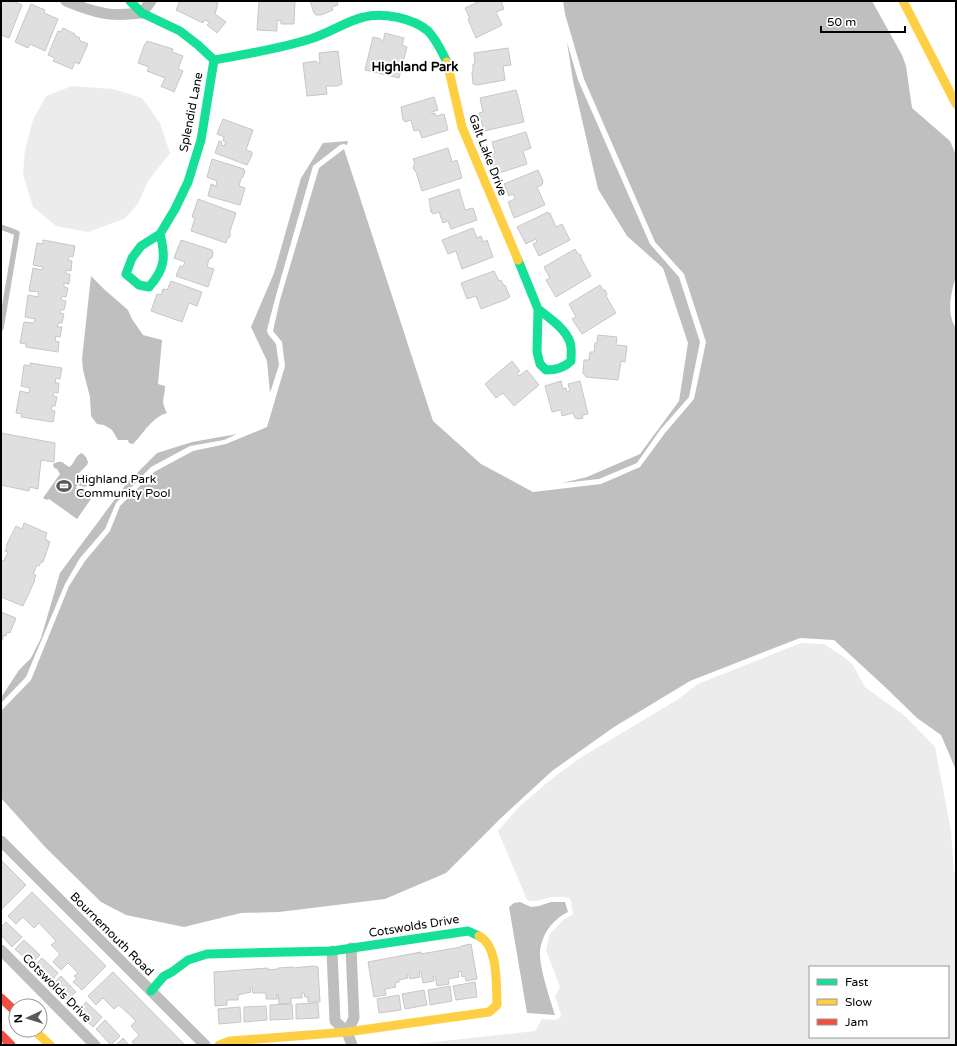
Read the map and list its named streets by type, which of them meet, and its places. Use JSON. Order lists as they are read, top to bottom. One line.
{"streets":{"street":["Splendid Lane","Galt Lake Drive","Cotswolds Drive","Bournemouth Road"]},"crossings":[["Splendid Lane","Galt Lake Drive"],["Cotswolds Drive","Bournemouth Road"]],"districts":["Highland Park"],"places":{"sports":["Highland Park Community Pool"]},"legend":["Fast","Slow","Jam"],"scale_bar":"50 m","north":"left"}
